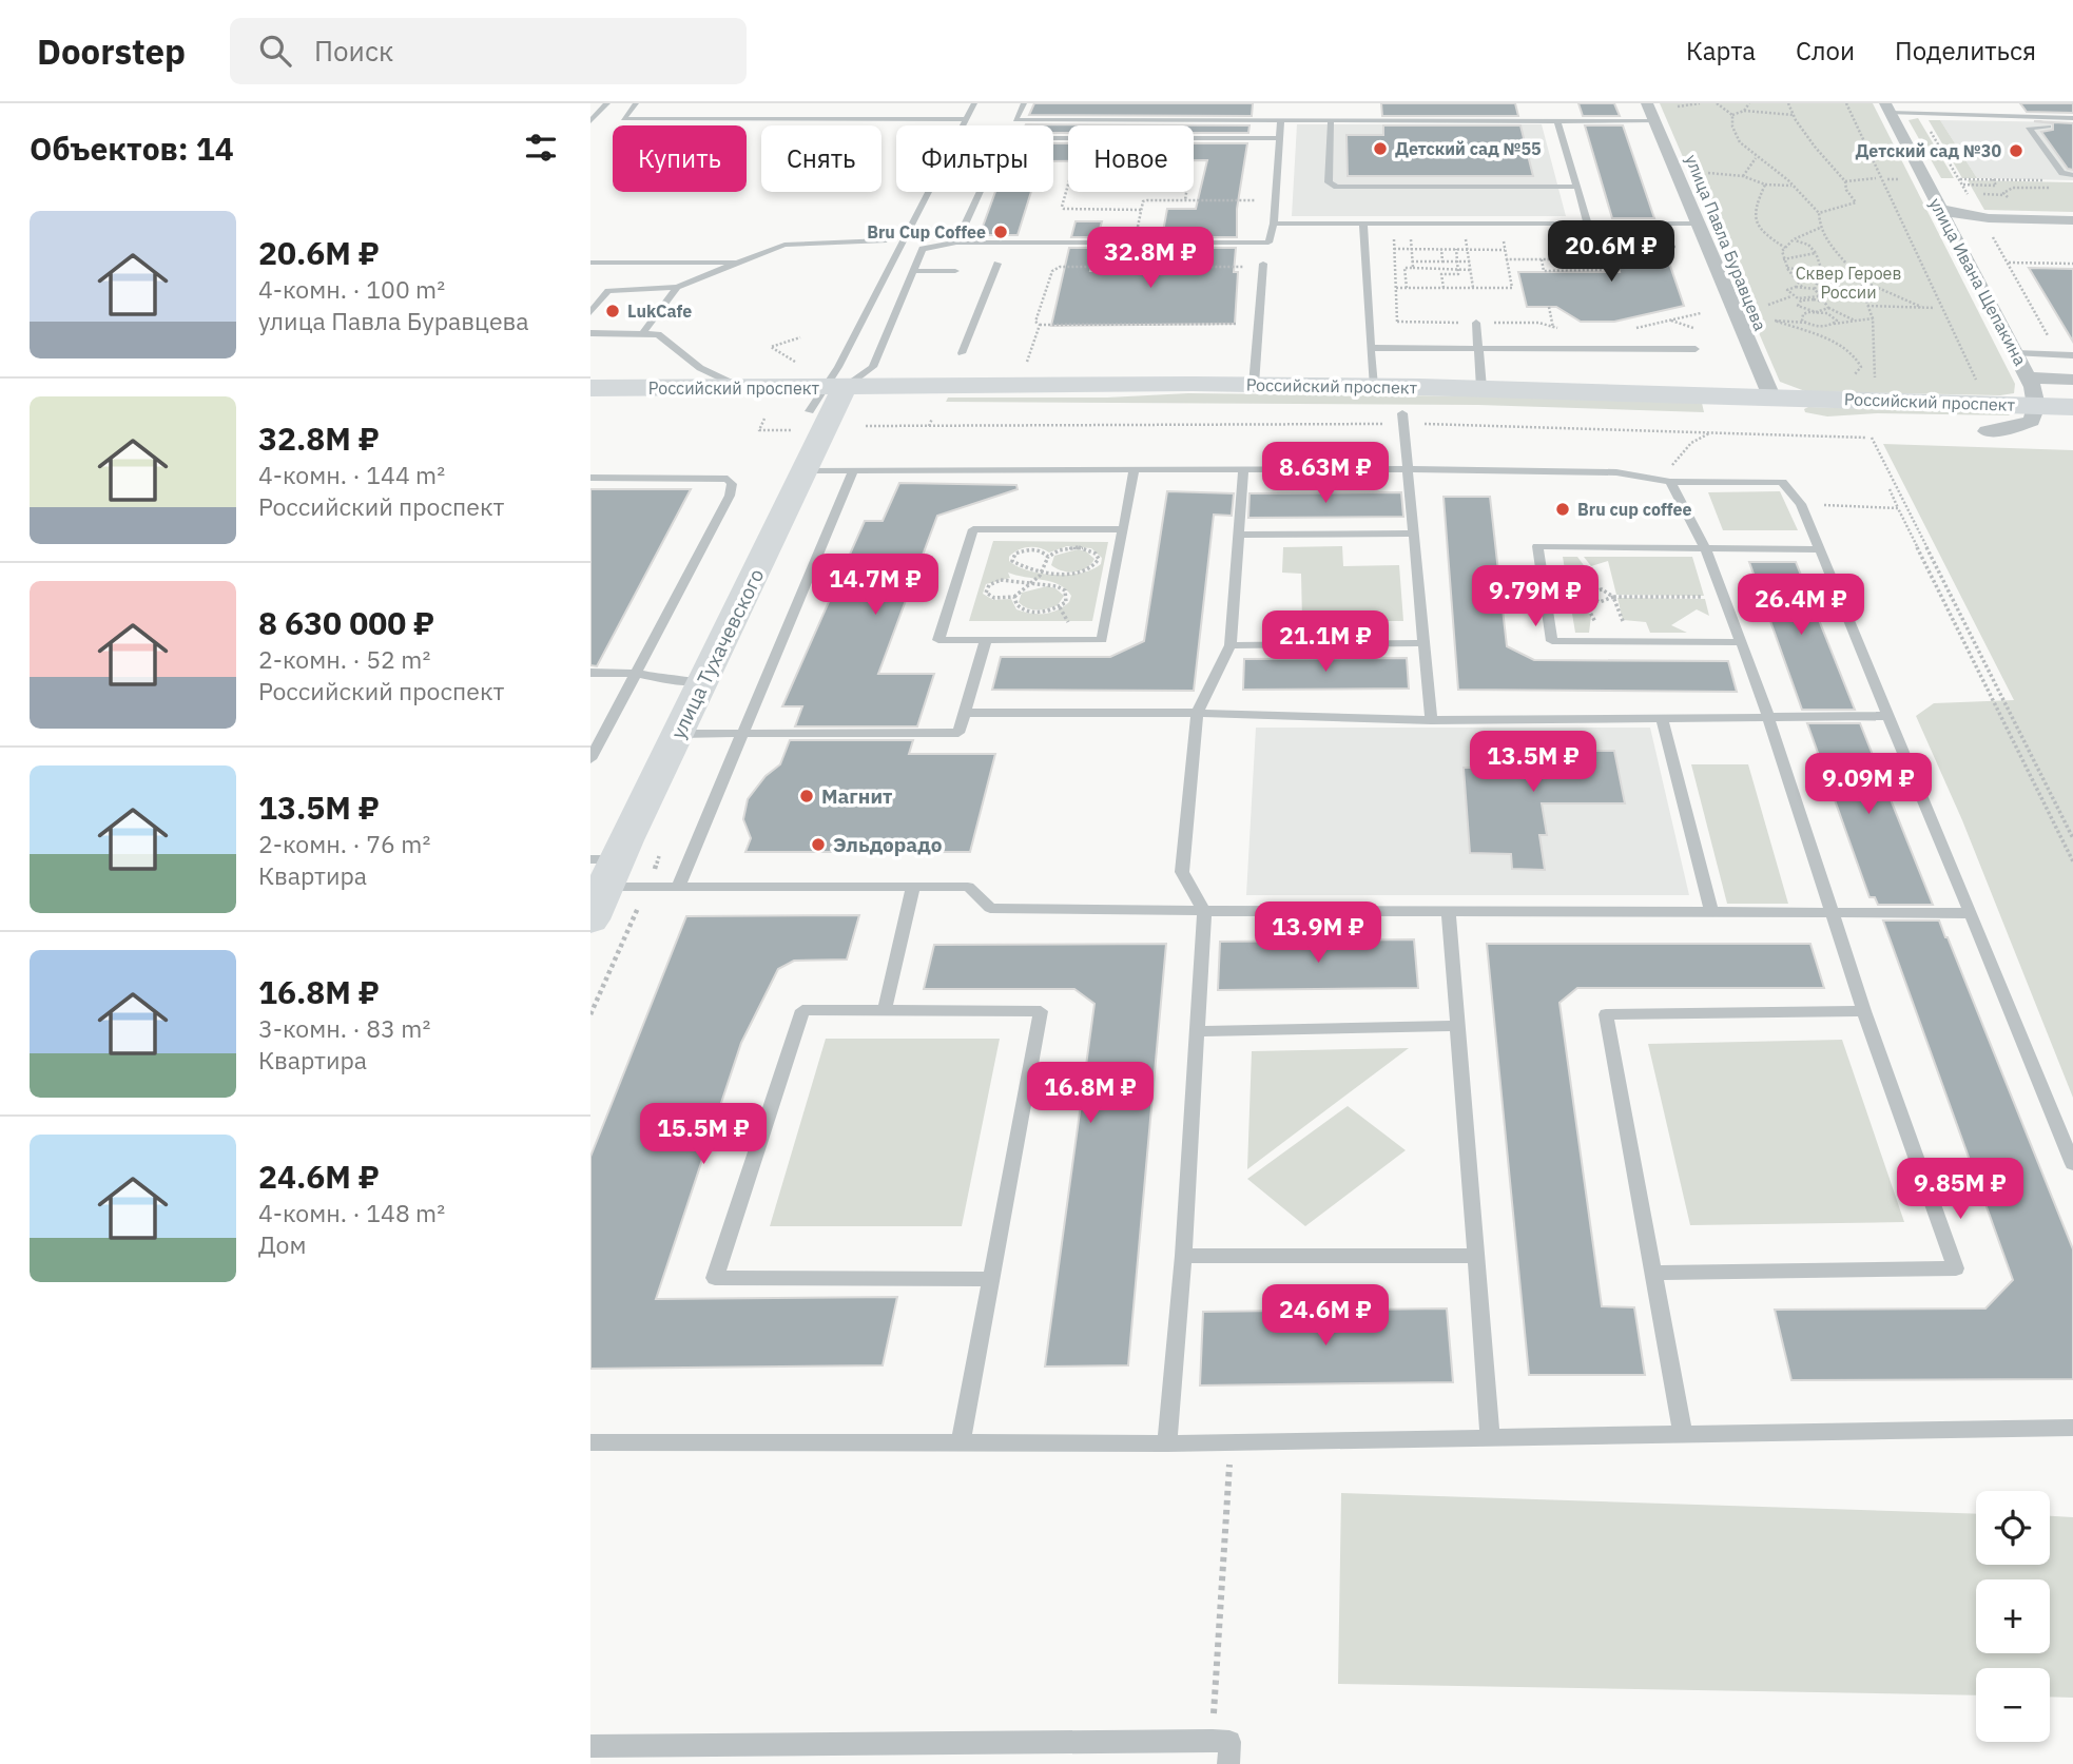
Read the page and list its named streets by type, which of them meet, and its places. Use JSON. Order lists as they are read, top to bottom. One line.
{"streets":{"main road":["Российский проспект","улица Тухачевского"],"street":["улица Павла Буравцева","улица Ивана Щепакина"]},"crossings":[["улица Павла Буравцева","Российский проспект"],["улица Ивана Щепакина","Российский проспект"],["Российский проспект","улица Тухачевского"]],"parks":["Сквер Героев России"],"places":["Детский сад №55","Детский сад №30","Bru Cup Coffee","LukCafe","Bru cup coffee","Магнит","Эльдорадо"],"page":{"header":"Doorstep","search":"Поиск","nav":["Карта","Слои","Поделиться"],"heading":"Объектов: 14","chip":["Купить","Снять","Фильтры","Новое"],"list":[{"name":"20.6M ₽","note":"4-комн. · 100 m² · улица Павла Буравцева"},{"name":"32.8M ₽","note":"4-комн. · 144 m² · Российский проспект"},{"name":"8 630 000 ₽","note":"2-комн. · 52 m² · Российский проспект"},{"name":"13.5M ₽","note":"2-комн. · 76 m² · Квартира"},{"name":"16.8M ₽","note":"3-комн. · 83 m² · Квартира"},{"name":"24.6M ₽","note":"4-комн. · 148 m² · Дом"}],"price":["20.6M ₽","32.8M ₽","8.63M ₽","14.7M ₽","9.79M ₽","26.4M ₽","21.1M ₽","13.5M ₽","9.09M ₽","13.9M ₽","16.8M ₽","15.5M ₽","9.85M ₽","24.6M ₽"],"map_buttons":["+","−"]}}
